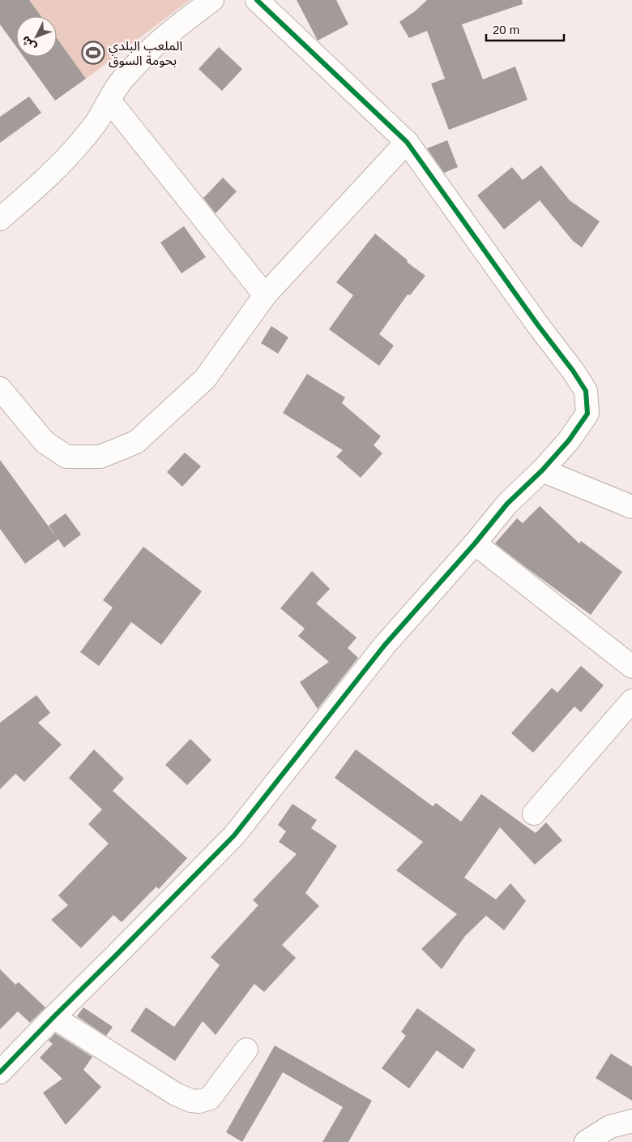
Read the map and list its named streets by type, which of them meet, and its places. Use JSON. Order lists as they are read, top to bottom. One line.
{"places":{"sports":["الملعب البلدي بحومة السوق"]},"scale_bar":"20 m","north":"bottom left"}
